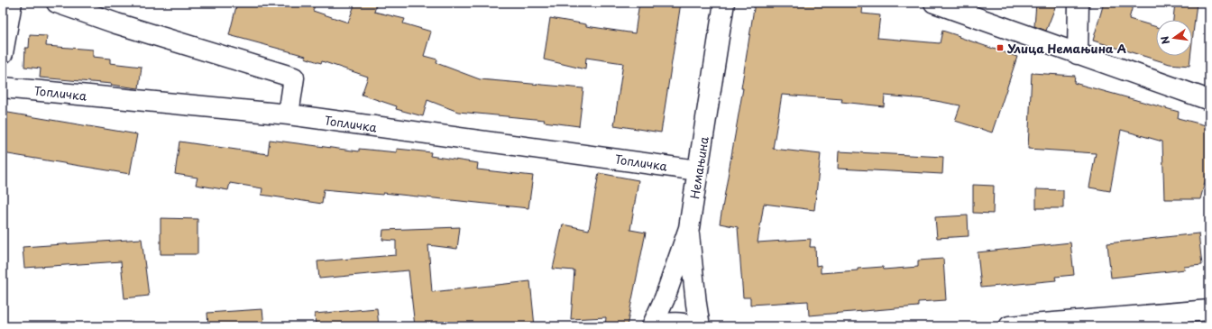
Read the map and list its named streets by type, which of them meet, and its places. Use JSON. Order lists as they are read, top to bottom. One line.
{"streets":{"street":["Топличка","Немањина"]},"crossings":[["Топличка","Немањина"]],"places":{"transit":["Улица Немањина А"]},"north":"left"}
